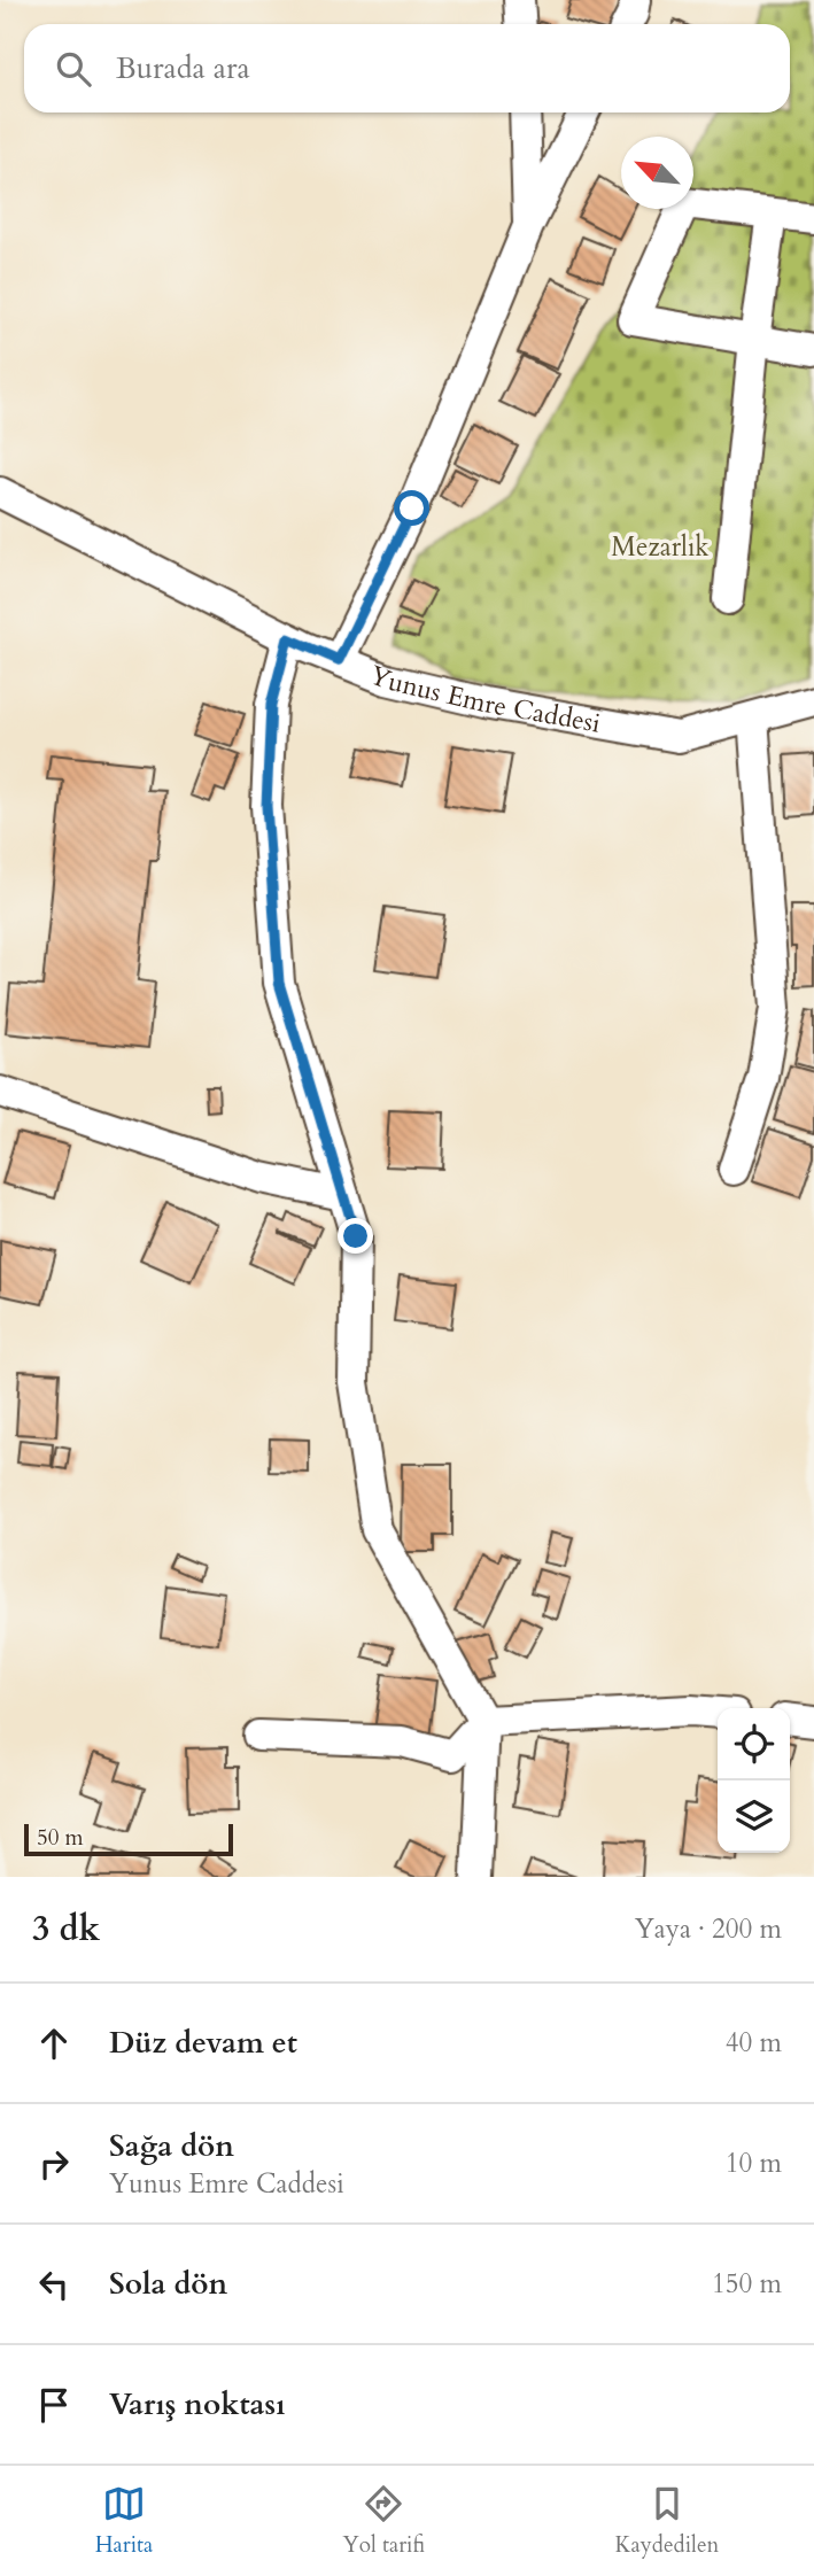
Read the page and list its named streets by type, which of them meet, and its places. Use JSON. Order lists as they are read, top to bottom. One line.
{"streets":{"street":["Yunus Emre Caddesi"]},"parks":["Mezarlık"],"scale_bar":"50 m","north":"top left","page":{"search":"Burada ara","scale":"50 m","heading":["3 dk","Yaya · 200 m"],"list":[["Düz devam et","40 m"],["Sağa dön","Yunus Emre Caddesi","10 m"],["Sola dön","150 m"],"Varış noktası"],"nav":["Harita","Yol tarifi","Kaydedilen"]}}
